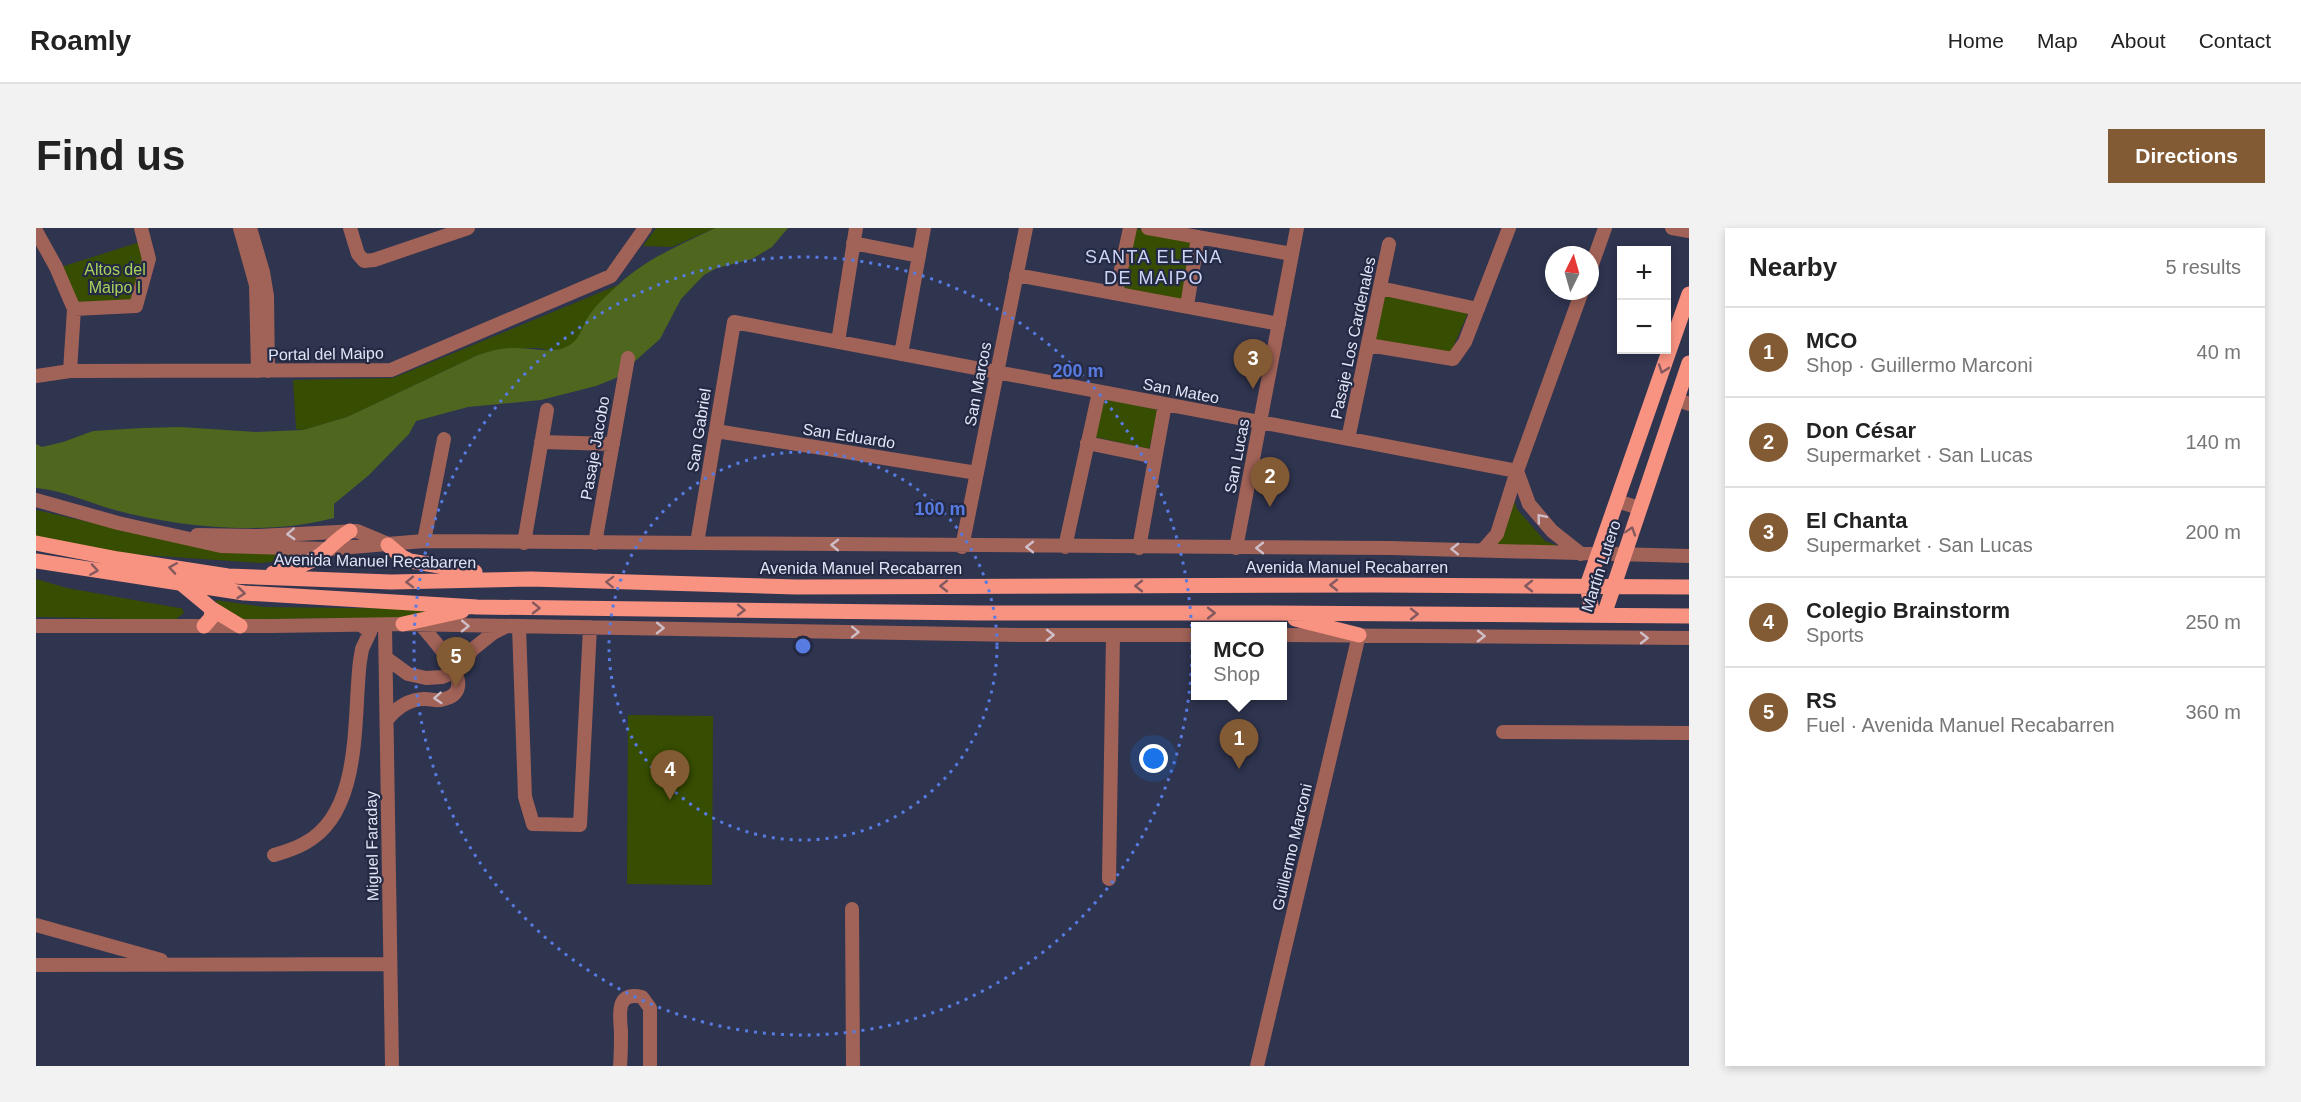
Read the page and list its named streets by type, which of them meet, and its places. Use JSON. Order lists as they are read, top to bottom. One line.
{"streets":{"main road":["Avenida Manuel Recabarren","Martín Lutero"],"street":["Pasaje Los Cardenales","Portal del Maipo","San Marcos","San Mateo","San Gabriel","San Eduardo","Pasaje Jacobo","San Lucas","Miguel Faraday","Guillermo Marconi"]},"crossings":[["Pasaje Los Cardenales","San Mateo"],["San Marcos","San Mateo"],["San Marcos","San Eduardo"],["San Marcos","Avenida Manuel Recabarren"],["San Mateo","San Gabriel"],["San Mateo","San Lucas"],["San Gabriel","San Eduardo"],["San Gabriel","Avenida Manuel Recabarren"],["Pasaje Jacobo","Avenida Manuel Recabarren"],["San Lucas","Avenida Manuel Recabarren"],["Avenida Manuel Recabarren","Martín Lutero"]],"districts":["SANTA ELENA DE MAIPO"],"parks":["Altos del Maipo I"],"north":"top","page":{"header":"Roamly","nav":["Home","Map","About","Contact"],"buttons":"Directions","title":"Find us","heading":["Nearby","5 results"],"map_buttons":["+","−"],"list":[{"mark":"1","name":"MCO","note":"Shop · Guillermo Marconi","value":"40 m"},{"mark":"2","name":"Don César","note":"Supermarket · San Lucas","value":"140 m"},{"mark":"3","name":"El Chanta","note":"Supermarket · San Lucas","value":"200 m"},{"mark":"4","name":"Colegio Brainstorm","note":"Sports","value":"250 m"},{"mark":"5","name":"RS","note":"Fuel · Avenida Manuel Recabarren","value":"360 m"}],"pins":["3","2","5","1","4"],"popup":["MCO","Shop"]},"rings":["200 m","100 m"]}
